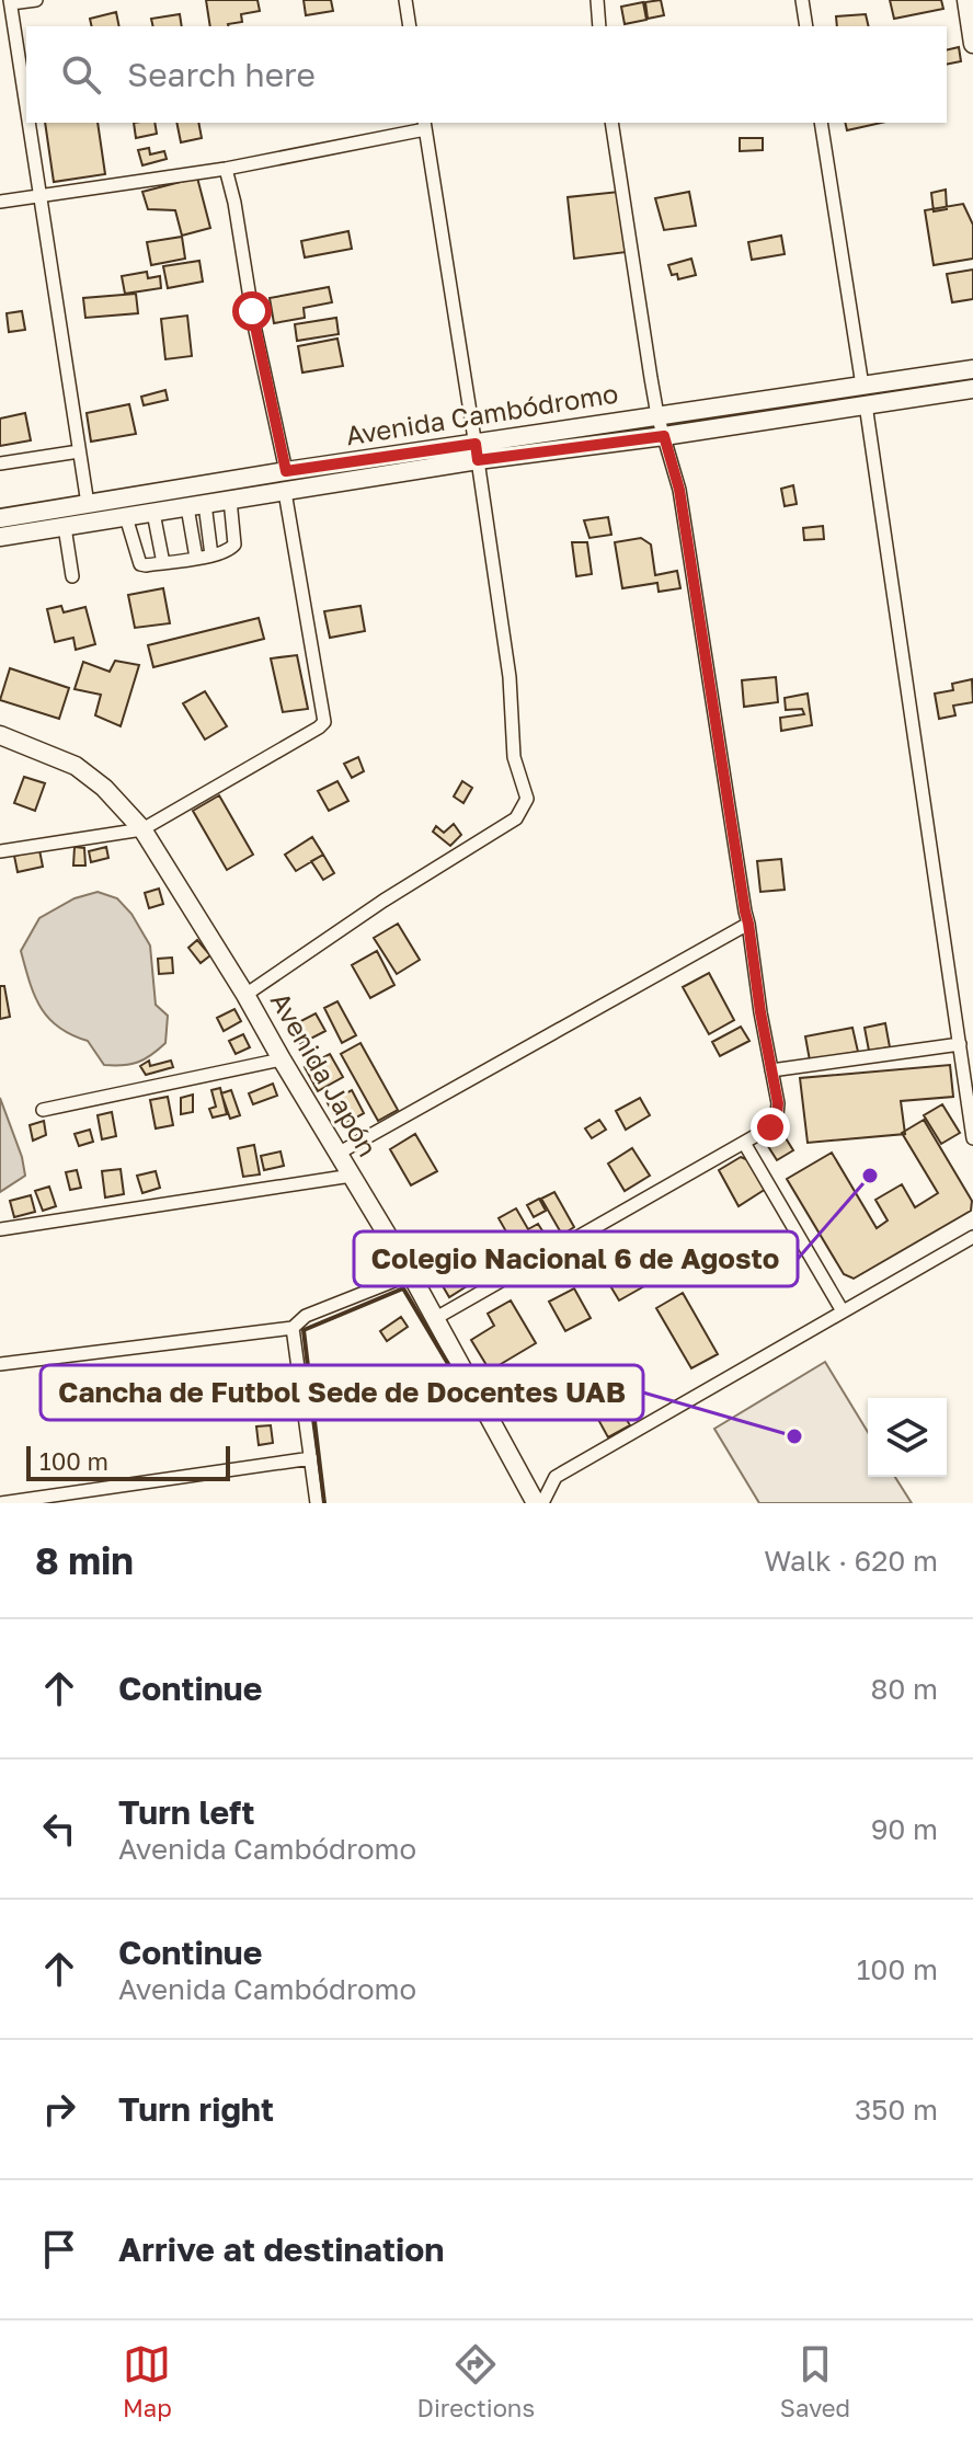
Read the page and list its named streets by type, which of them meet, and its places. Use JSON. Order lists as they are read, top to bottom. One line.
{"streets":{"street":["Avenida Cambódromo","Avenida Japón"]},"places":["Colegio Nacional 6 de Agosto","Cancha de Futbol Sede de Docentes UAB"],"scale_bar":"100 m","page":{"search":"Search here","scale":"100 m","heading":["8 min","Walk · 620 m"],"list":[["Continue","80 m"],["Turn left","Avenida Cambódromo","90 m"],["Continue","Avenida Cambódromo","100 m"],["Turn right","350 m"],"Arrive at destination"],"nav":["Map","Directions","Saved"]}}
